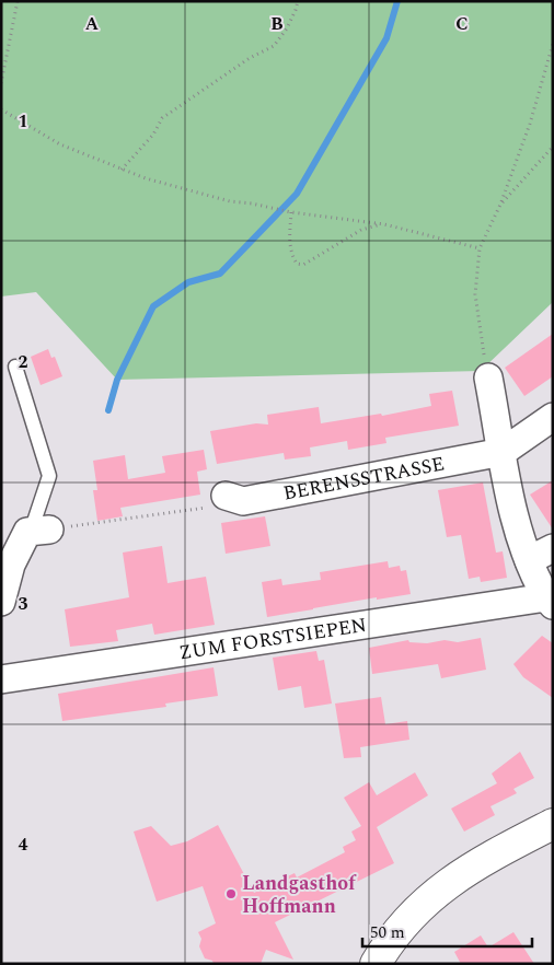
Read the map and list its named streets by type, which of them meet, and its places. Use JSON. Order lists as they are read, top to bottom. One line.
{"streets":{"street":["BERENSSTRASSE","ZUM FORSTSIEPEN"]},"crossings":[["BERENSSTRASSE","ZUM FORSTSIEPEN"]],"places":["Landgasthof Hoffmann"],"scale_bar":"50 m","grid":{"columns":["A","B","C"],"rows":["1","2","3","4"]}}
